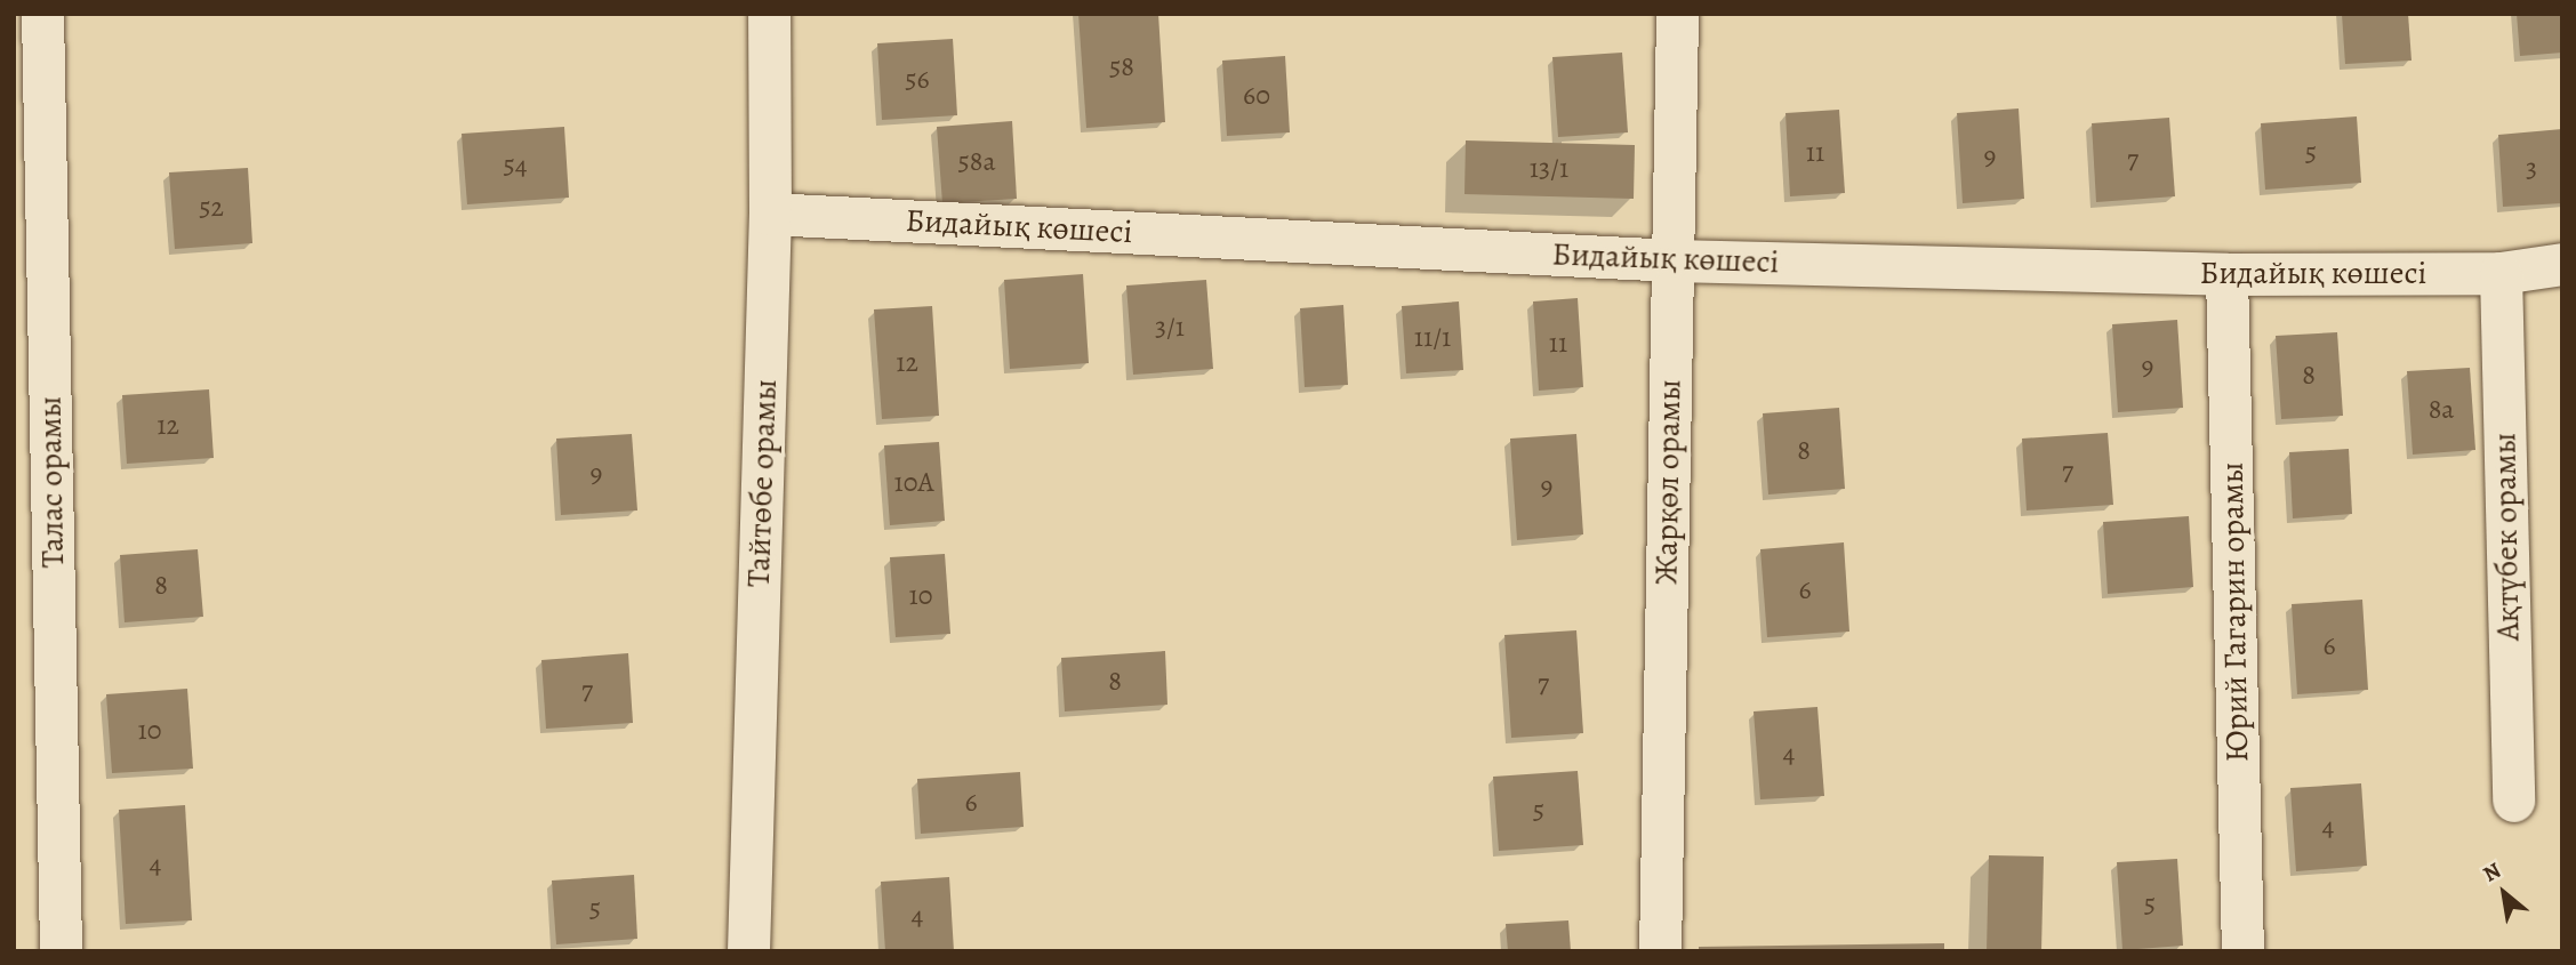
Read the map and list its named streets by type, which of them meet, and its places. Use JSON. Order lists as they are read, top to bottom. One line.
{"streets":{"street":["Бидайық көшесі","Талас орамы","Жарқөл орамы","Тайтөбе орамы","Ақтүбек орамы","Юрий Гагарин орамы"]},"crossings":[["Бидайық көшесі","Жарқөл орамы"],["Бидайық көшесі","Тайтөбе орамы"],["Бидайық көшесі","Ақтүбек орамы"],["Бидайық көшесі","Юрий Гагарин орамы"]],"house_numbers":["58","56","60","11","5","9","7","58а","54","13/1","3","52","3/1","11/1","11","12","9","8","8а","12","8","7","9","10А","9","8","6","10","6","8","7","7","10","4","6","5","4","4","5","5","4"],"north":"top left"}
